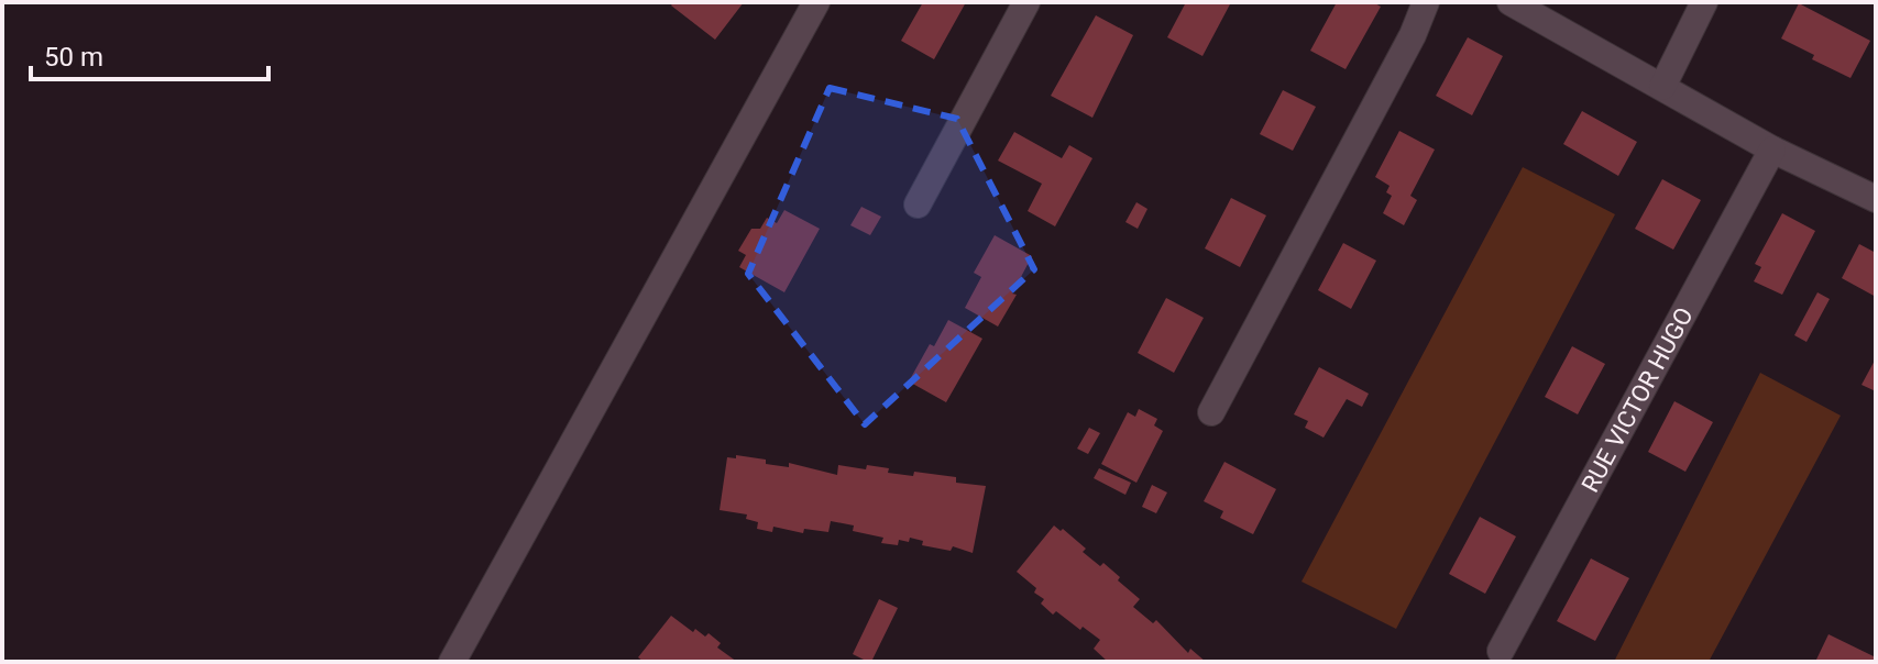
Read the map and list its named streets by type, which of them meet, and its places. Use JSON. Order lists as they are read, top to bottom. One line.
{"streets":{"street":["RUE VICTOR HUGO"]},"scale_bar":"50 m"}
